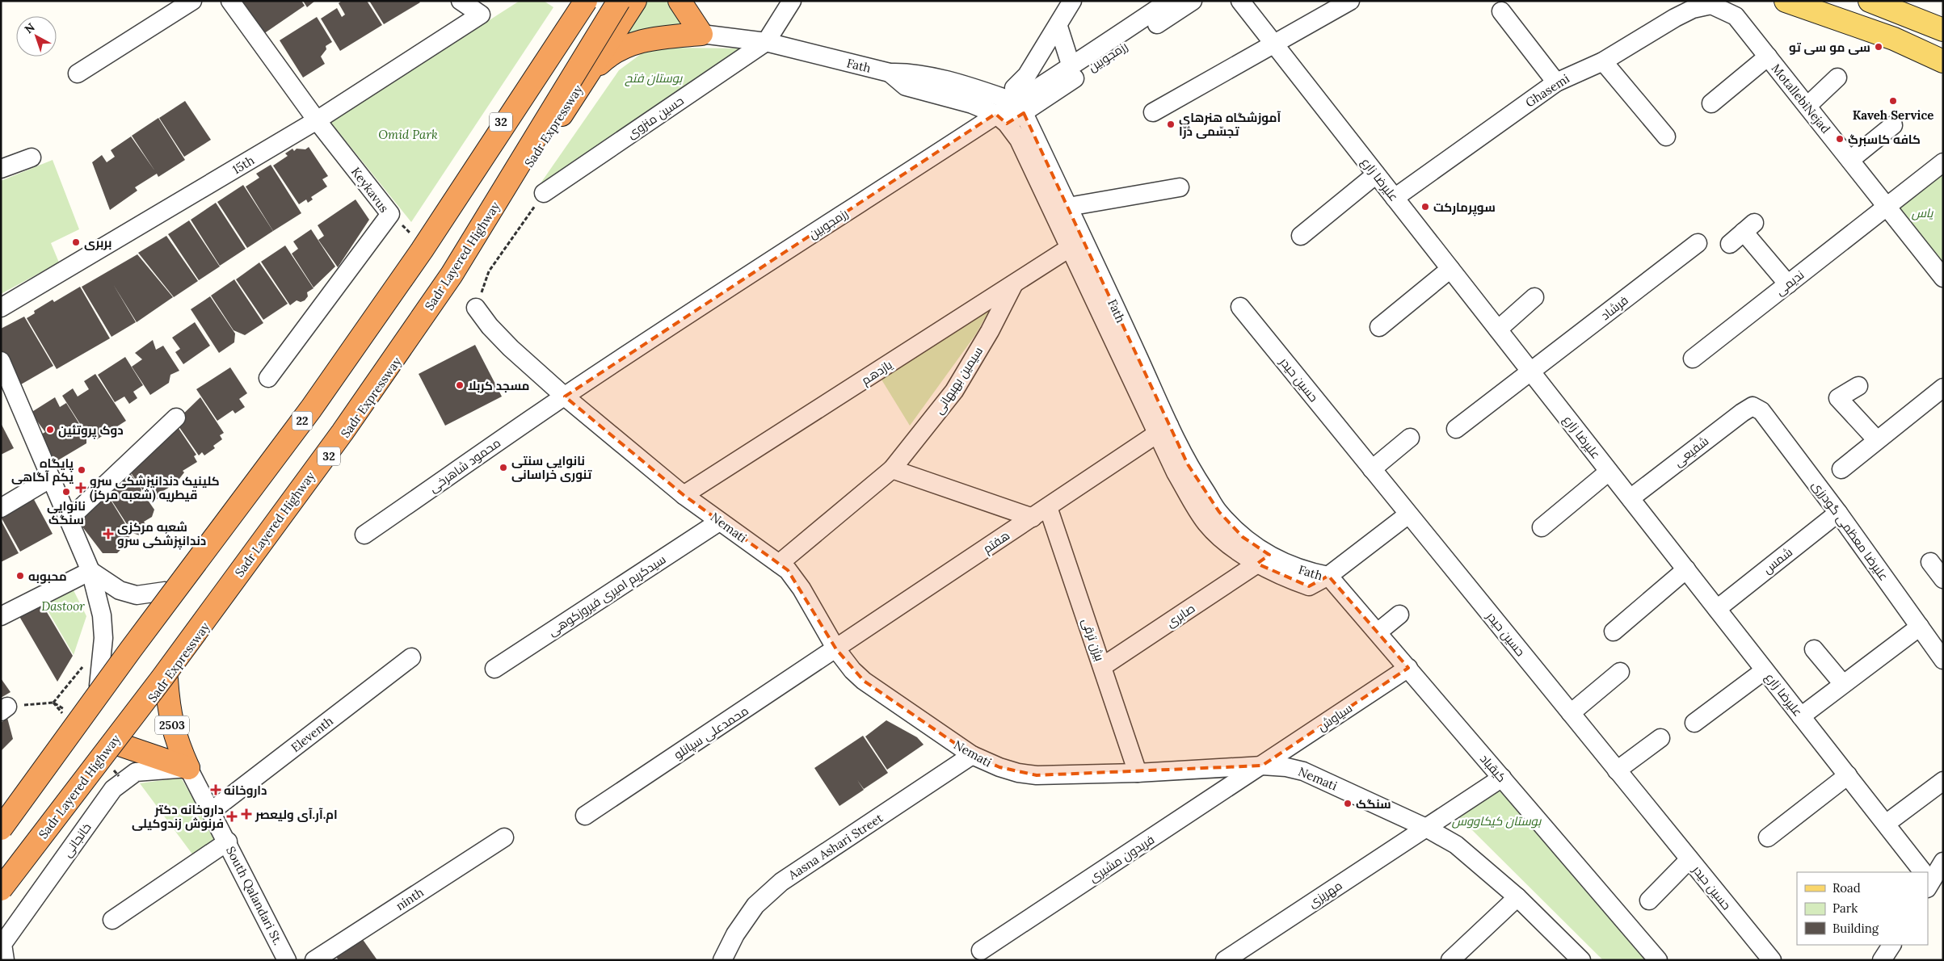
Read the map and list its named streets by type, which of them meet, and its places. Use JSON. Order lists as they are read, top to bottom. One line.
{"streets":{"highway":["32","Sadr Expressway","Sadr Layered Highway","22","2503"],"street":["رزمجوبین","Fath","Ghasemi","MotallebiNejad","حسین منزوی","15th","علیرضا زارع","Keykavus","ندیمی","فرشاد","یازدهم","حسین حیدر","سیمین بهبهانی","شفیعی","محمود شاهرخی","Nemati","علیرضا معظمی گودرزی","هفتم","شمس","سیدکریم امیری فیروزکوهی","صابری","بیژن ترقی","سیاوش","محمدعلی سپانلو","Eleventh","کیقباد","خانجانی","Aasna Ashari Street","فریدون مشیری","مهریزی","South Qalandari St.","ninth"]},"crossings":[["رزمجوبین","Fath"],["رزمجوبین","محمود شاهرخی"],["رزمجوبین","Nemati"],["Fath","حسین منزوی"],["Fath","یازدهم"],["Fath","هفتم"],["Fath","صابری"],["Fath","کیقباد"],["Ghasemi","MotallebiNejad"],["Ghasemi","علیرضا زارع"],["MotallebiNejad","ندیمی"],["Sadr Expressway","2503"],["15th","Keykavus"],["علیرضا زارع","فرشاد"],["علیرضا زارع","شفیعی"],["علیرضا زارع","شمس"],["یازدهم","سیمین بهبهانی"],["یازدهم","Nemati"],["سیمین بهبهانی","Nemati"],["شفیعی","علیرضا معظمی گودرزی"],["محمود شاهرخی","Nemati"],["Nemati","هفتم"],["Nemati","سیدکریم امیری فیروزکوهی"],["Nemati","بیژن ترقی"],["Nemati","سیاوش"],["Nemati","محمدعلی سپانلو"],["Nemati","Aasna Ashari Street"],["Nemati","فریدون مشیری"],["Nemati","مهریزی"],["علیرضا معظمی گودرزی","شمس"],["هفتم","بیژن ترقی"],["هفتم","محمدعلی سپانلو"],["صابری","بیژن ترقی"],["سیاوش","کیقباد"],["سیاوش","فریدون مشیری"],["2503","خانجانی"],["2503","South Qalandari St."],["Eleventh","South Qalandari St."],["کیقباد","مهریزی"],["خانجانی","South Qalandari St."]],"parks":["بوستان فتح","Omid Park","یاس","Dastoor","بوستان کیکاووس"],"places":{"other":["سی مو سی تو","Kaveh Service","آموزشگاه هنرهای تجسّمی دُرّا","کافه کاسبرگ","سوپرمارکت","بربری","مسجد کربلا","دوک پروتئین","نانوایی سنتی تنوری خراسانی","پایگاه یکم آگاهی","نانوایی سنگک","محبوبه","سنگک"],"health":["کلینیک دندانپزشکی سرو قیطریه (شعبه مرکز)","شعبه مرکزی دندانپزشکی سرو","داروخانه","ام.آر.آی ولیعصر","داروخانه دکتر فرنوش زندوکیلی"]},"legend":["Road","Park","Building"],"north":"top left"}
